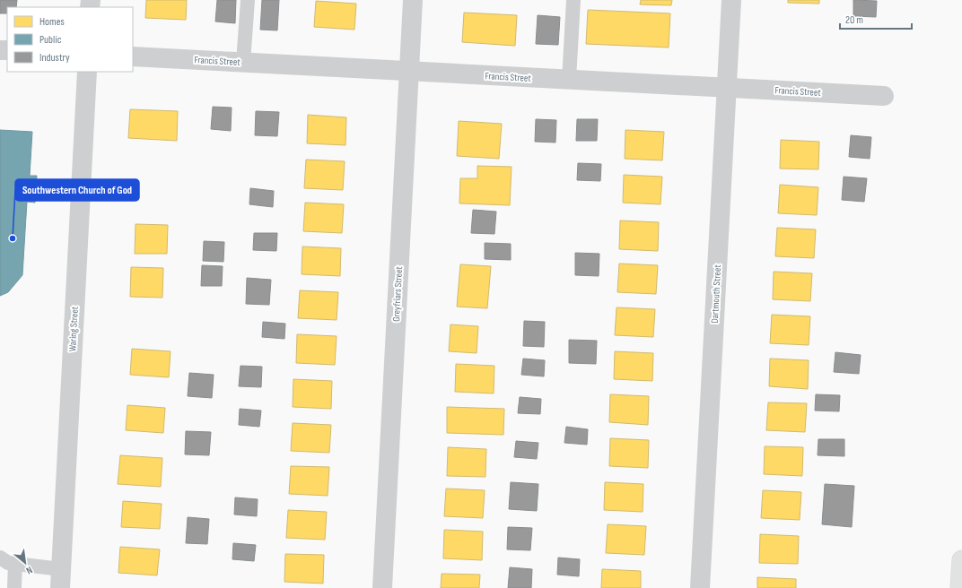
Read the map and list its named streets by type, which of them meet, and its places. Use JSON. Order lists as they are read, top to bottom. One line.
{"streets":{"street":["Francis Street","Greyfriars Street","Dartmouth Street","Waring Street"]},"crossings":[["Francis Street","Greyfriars Street"],["Francis Street","Dartmouth Street"]],"places":["Southwestern Church of God"],"legend":["Homes","Public","Industry"],"scale_bar":"20 m","north":"bottom right"}
